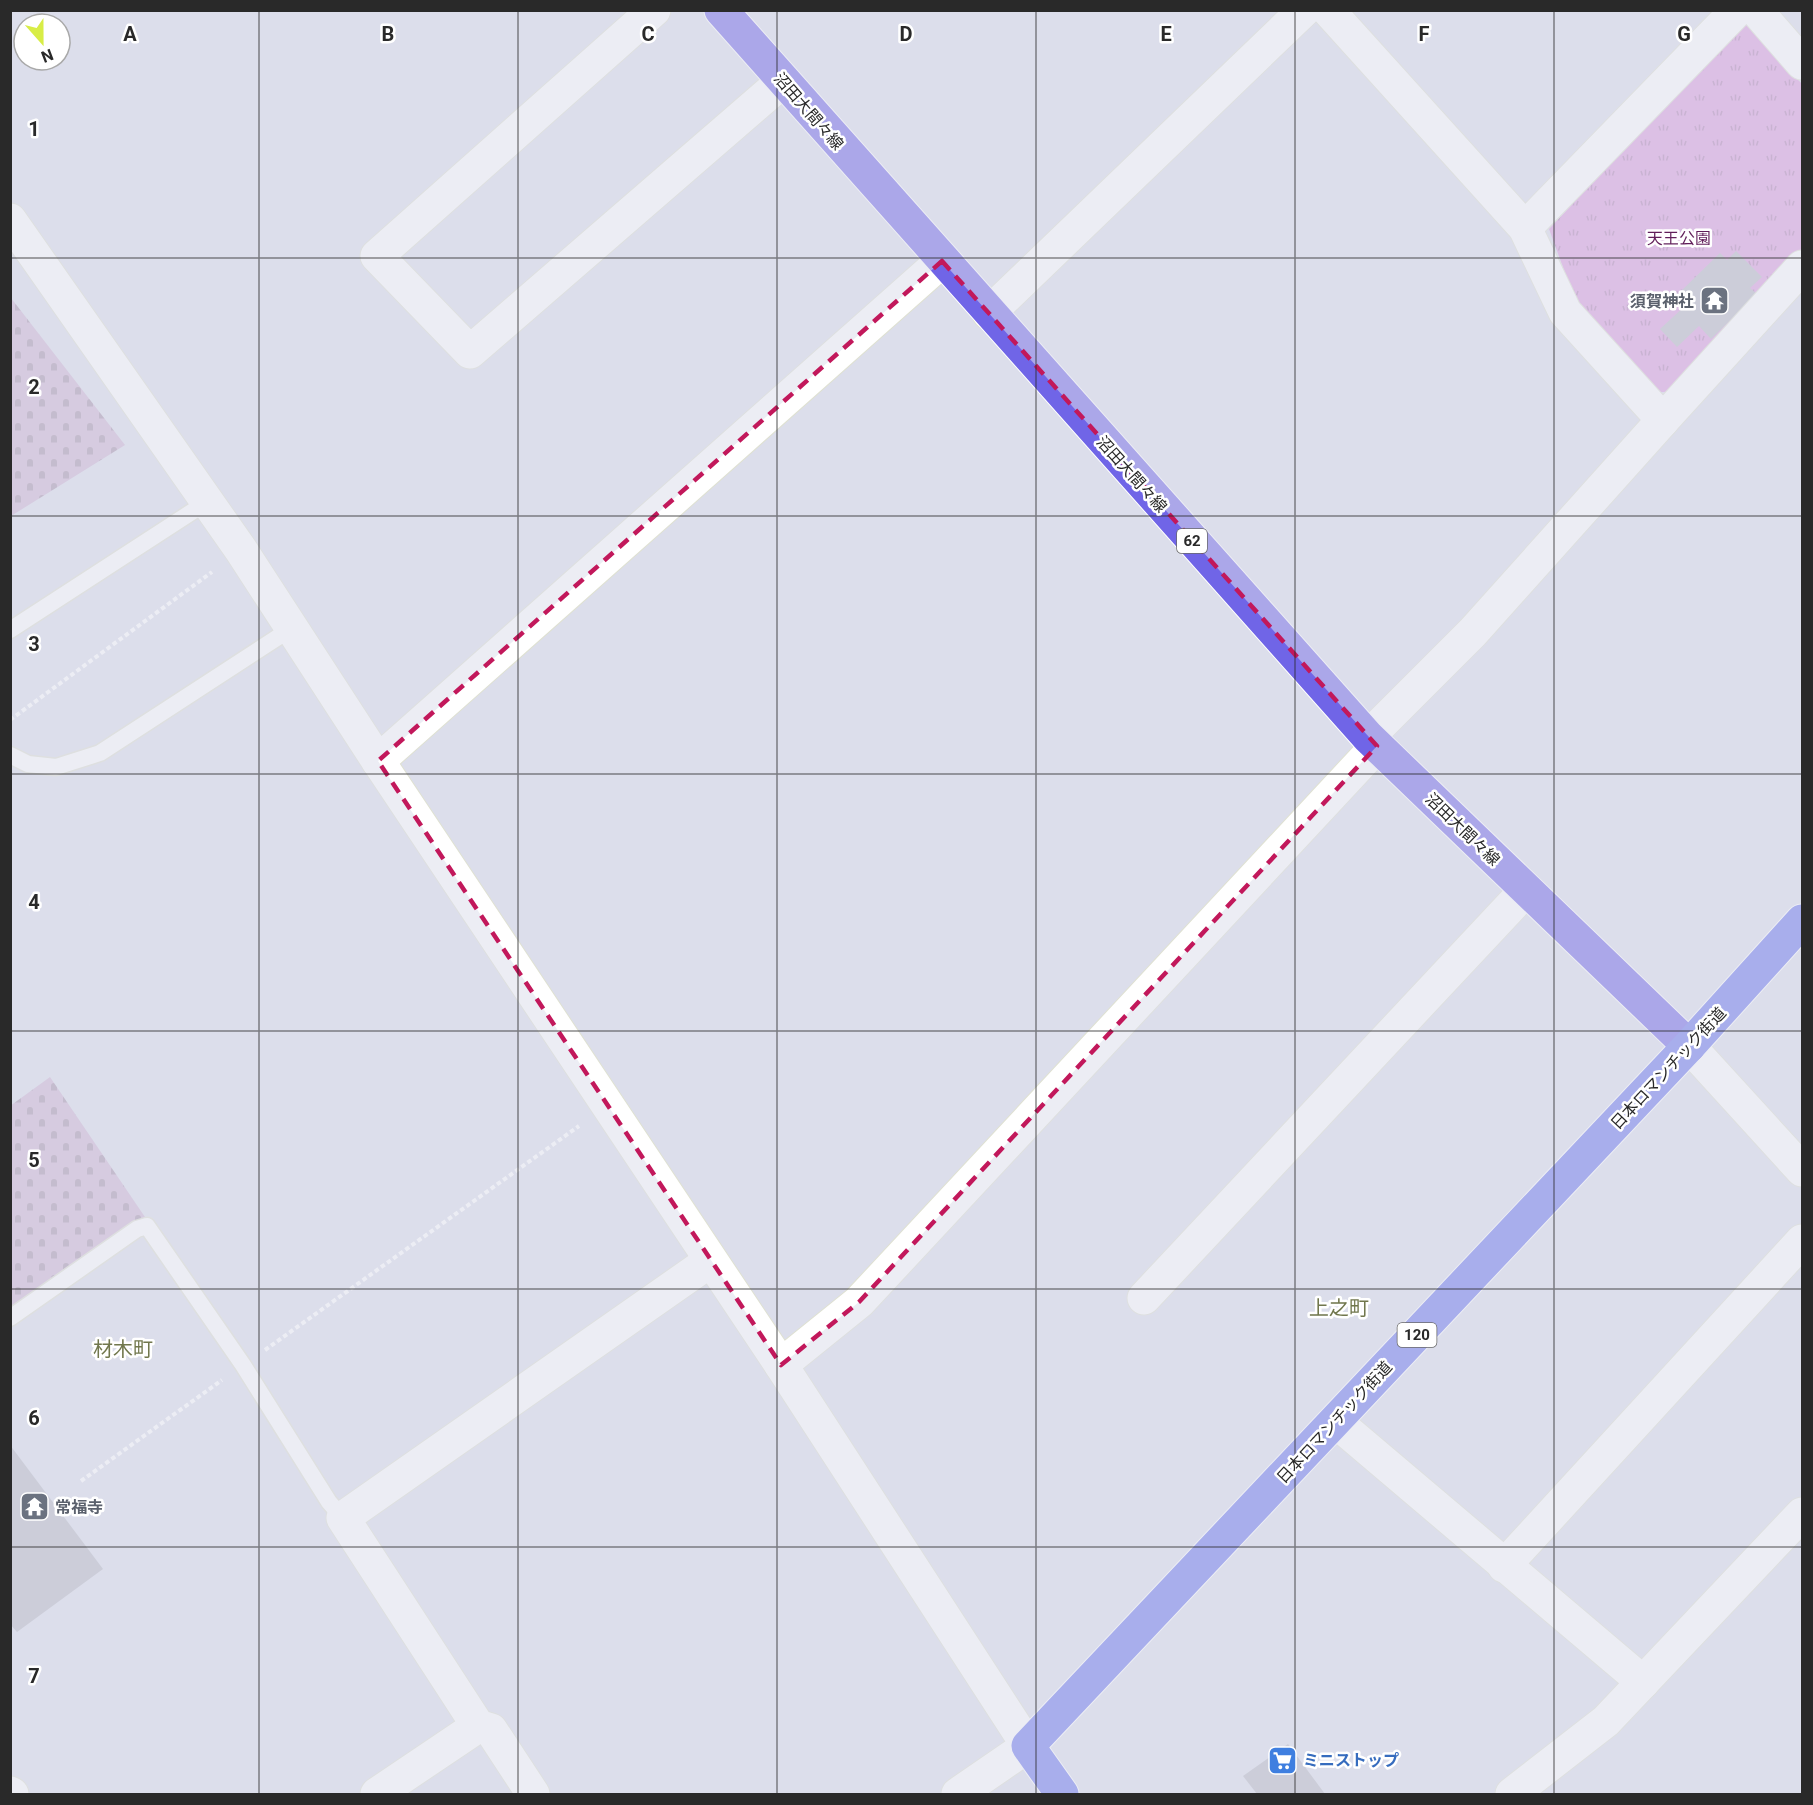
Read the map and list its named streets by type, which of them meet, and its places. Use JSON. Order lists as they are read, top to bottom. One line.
{"streets":{"highway":["日本ロマンチック街道","120"],"main road":["沼田大間々線","62"]},"crossings":[["沼田大間々線","日本ロマンチック街道"]],"districts":["上之町","材木町"],"parks":["天王公園"],"places":{"temple":["須賀神社","常福寺"],"supermarket":["ミニストップ"]},"north":"bottom","grid":{"columns":["A","B","C","D","E","F","G"],"rows":["1","2","3","4","5","6","7"]}}
